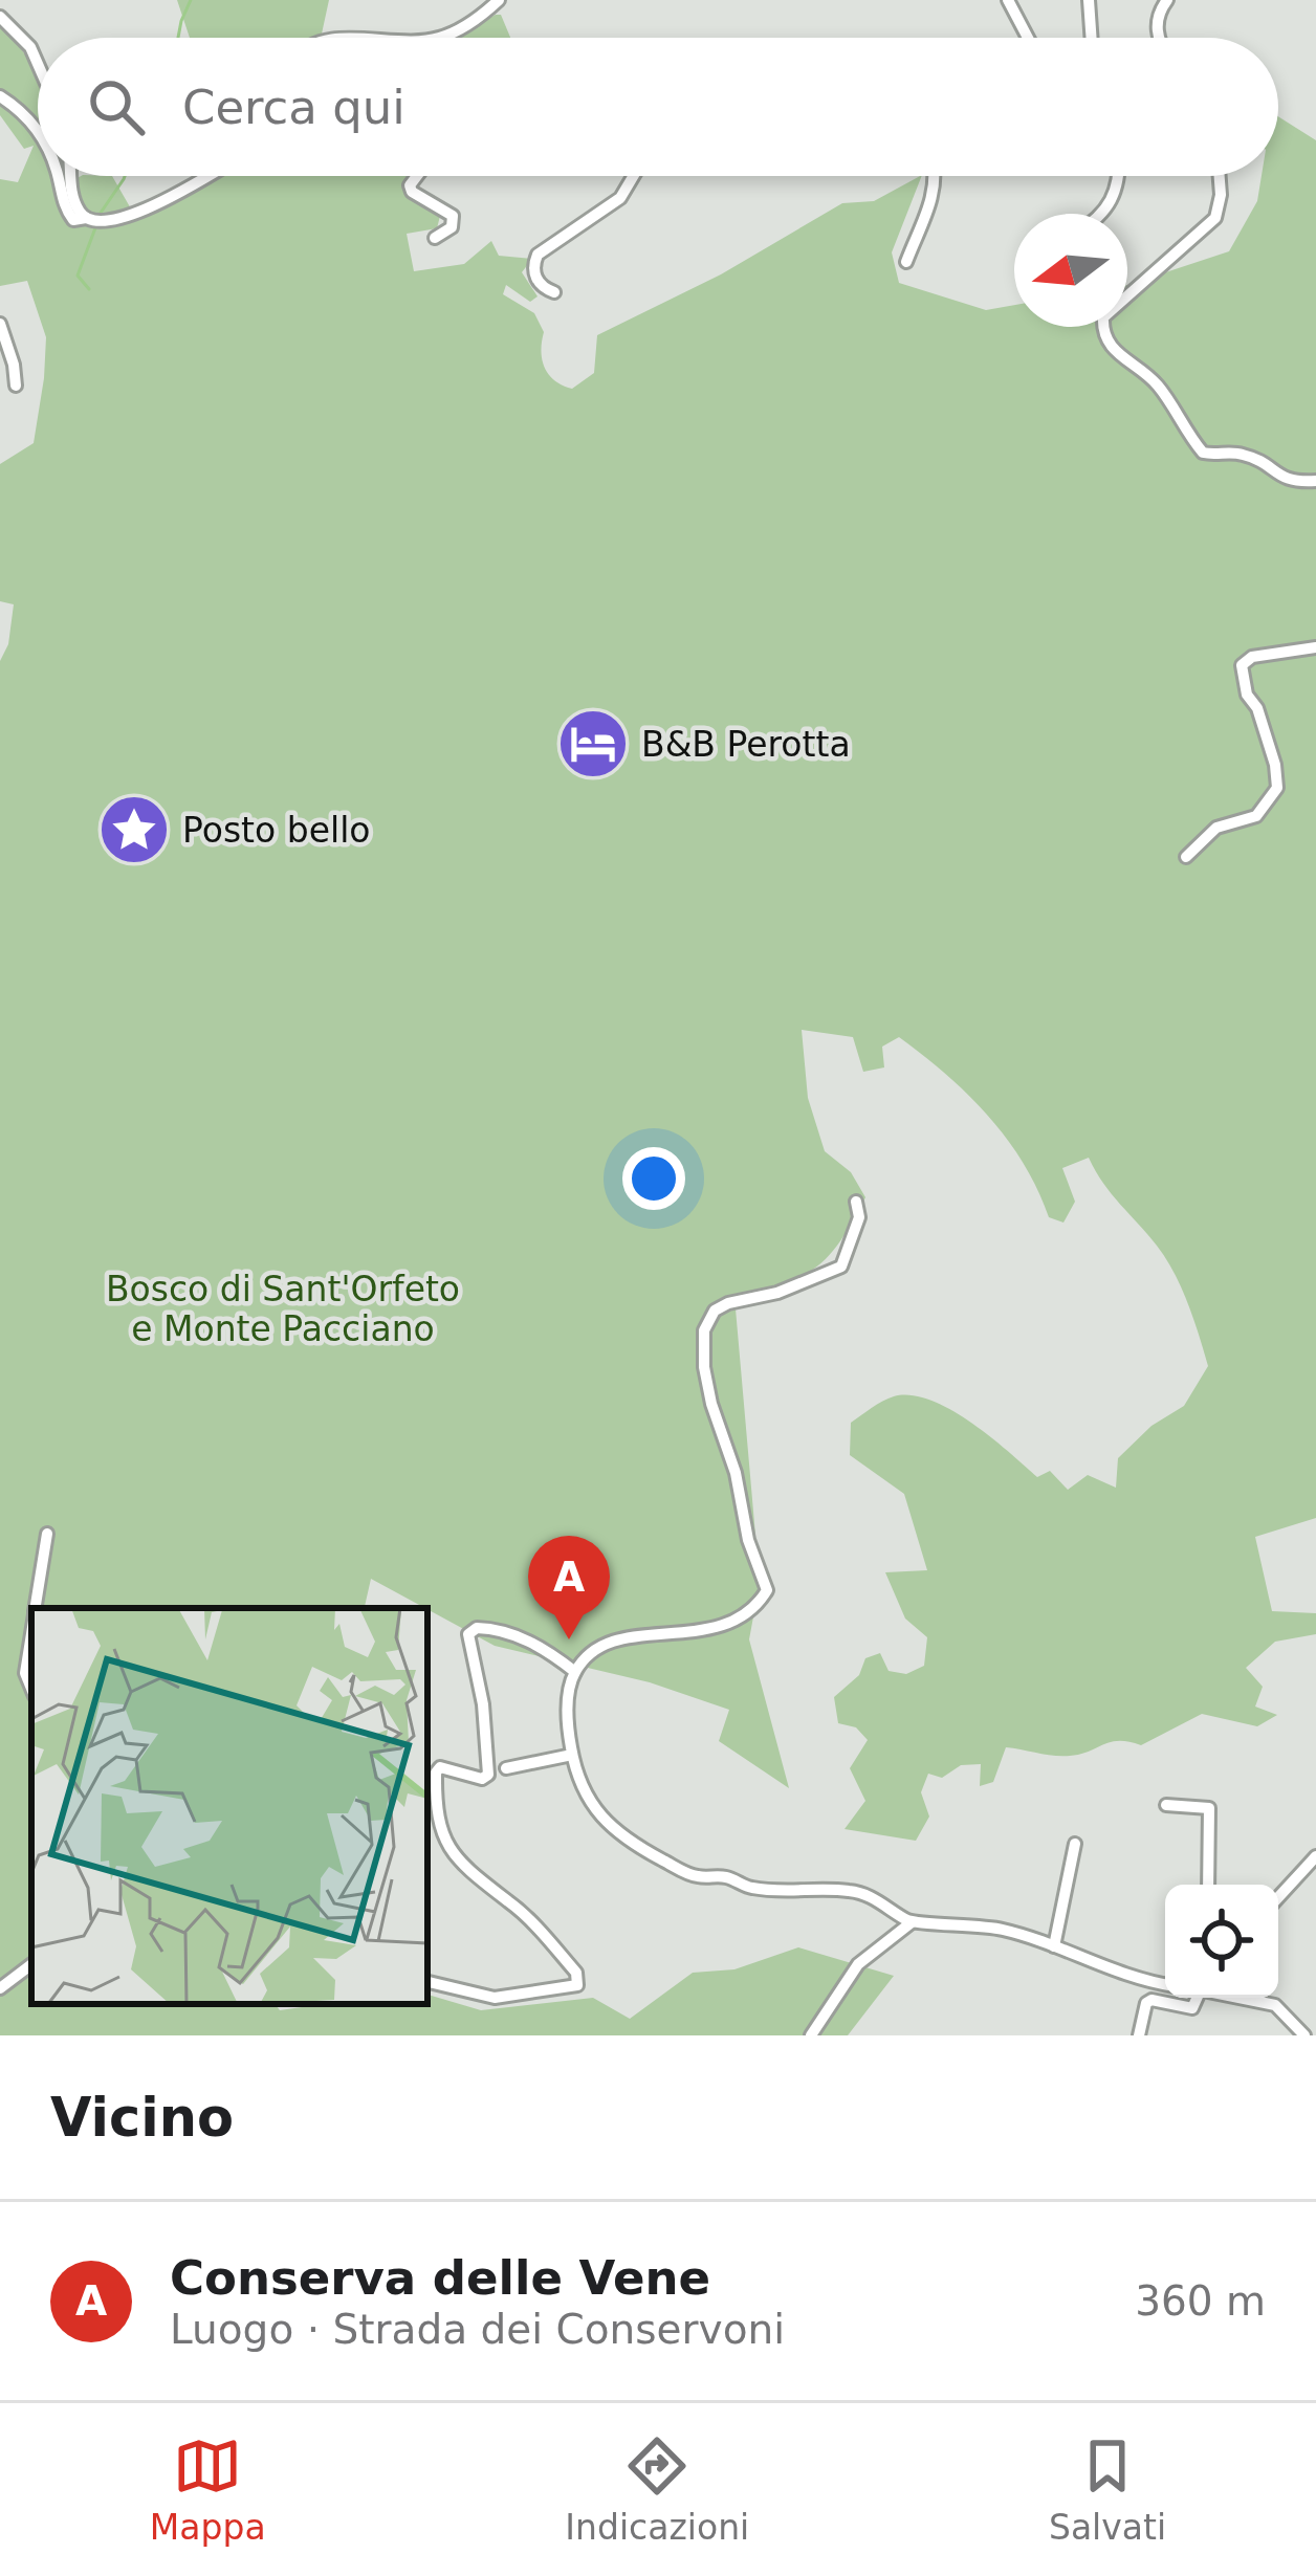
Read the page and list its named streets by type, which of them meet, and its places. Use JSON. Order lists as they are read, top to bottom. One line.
{"parks":["Bosco di Sant'Orfeto e Monte Pacciano"],"places":{"hotel":["B&B Perotta"],"place":["Posto bello"]},"north":"left","page":{"search":"Cerca qui","pins":"A","heading":"Vicino","list":[{"mark":"A","name":"Conserva delle Vene","note":"Luogo · Strada dei Conservoni","value":"360 m"}],"nav":["Mappa","Indicazioni","Salvati"]}}
